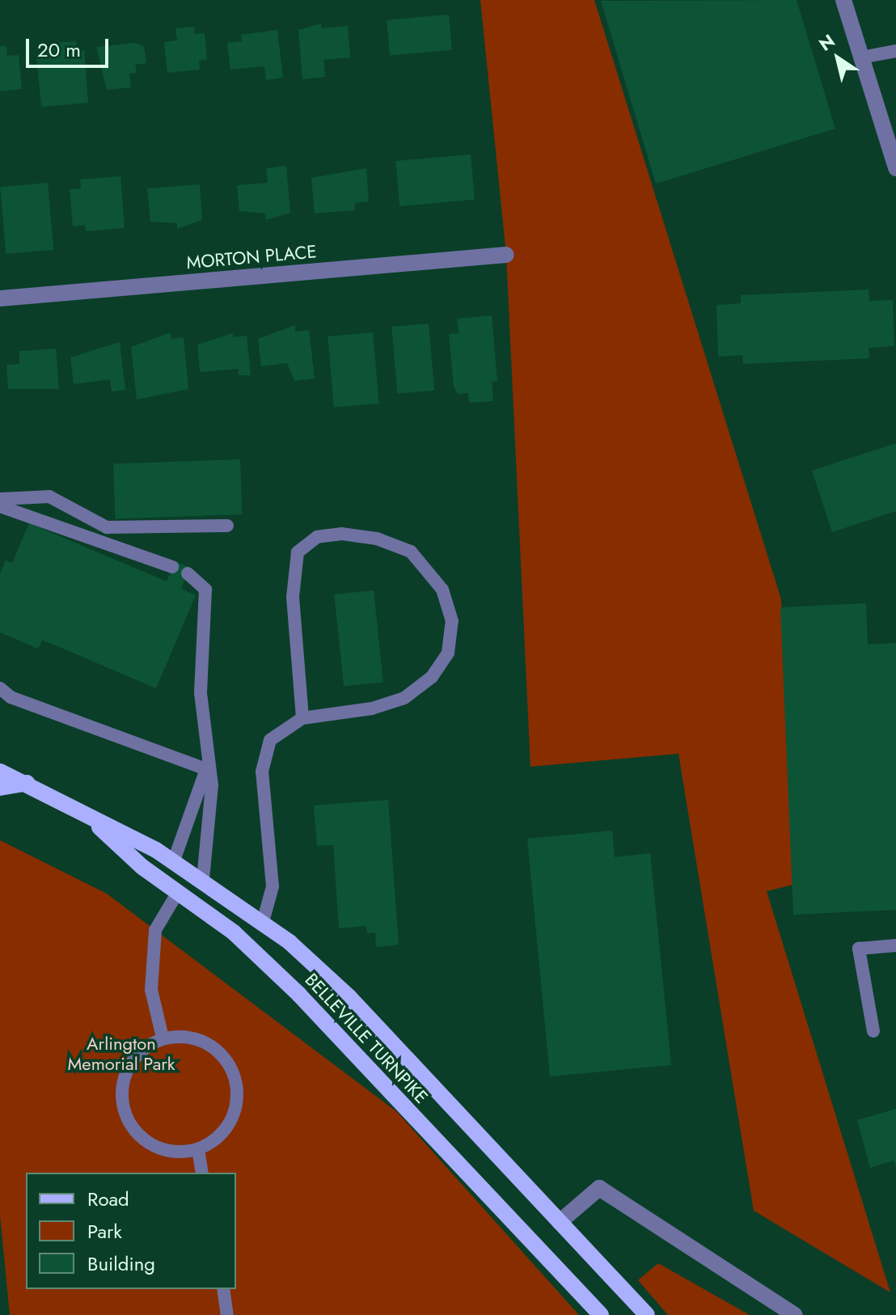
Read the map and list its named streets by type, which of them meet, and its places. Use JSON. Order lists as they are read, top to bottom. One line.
{"streets":{"main road":["BELLEVILLE TURNPIKE"],"street":["MORTON PLACE"]},"parks":["Arlington Memorial Park"],"legend":["Road","Park","Building"],"scale_bar":"20 m","north":"top left"}
